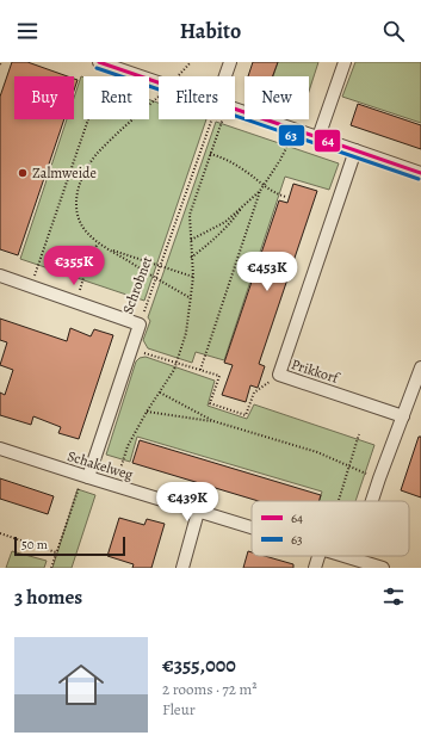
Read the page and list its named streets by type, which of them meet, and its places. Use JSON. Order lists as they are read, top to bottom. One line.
{"streets":{"street":["Schrobnet","Prikkorf","Schakelweg"]},"crossings":[["Schrobnet","Schakelweg"]],"places":["Zalmweide"],"lines":["transit line 64","transit line 63"],"legend":["64","63"],"scale_bar":"50 m","page":{"header":"Habito","chip":["Buy","Rent","Filters","New"],"price":["€355K","€453K","€439K"],"scale":"50 m","heading":"3 homes","list":[{"name":"€355,000","note":"2 rooms · 72 m² · Fleur"}]}}
